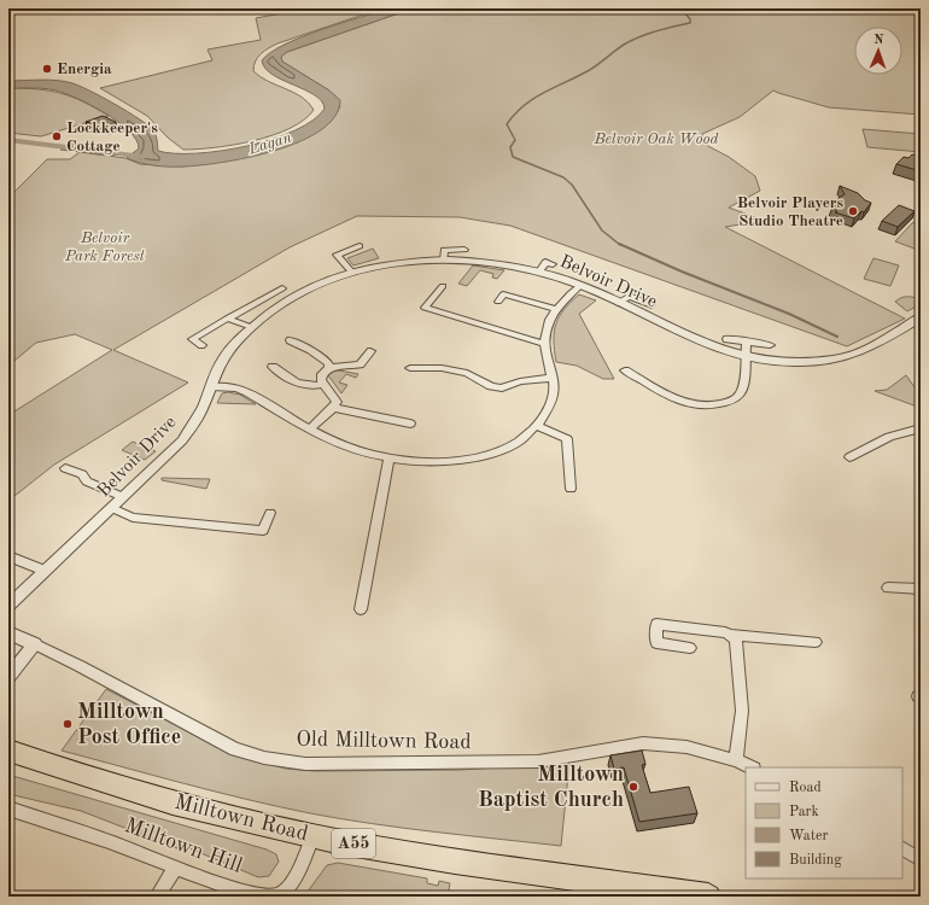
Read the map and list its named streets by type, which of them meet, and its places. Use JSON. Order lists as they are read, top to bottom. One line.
{"streets":{"highway":["Milltown Road","A55"],"street":["Belvoir Drive","Old Milltown Road","Milltown Hill"]},"crossings":[["Milltown Road","Milltown Hill"]],"water":["Lagan"],"parks":["Belvoir Oak Wood","Belvoir Park Forest"],"places":["Energia","Lockkeeper's Cottage","Belvoir Players Studio Theatre","Milltown Post Office","Milltown Baptist Church"],"legend":["Road","Park","Water","Building"],"north":"top"}
